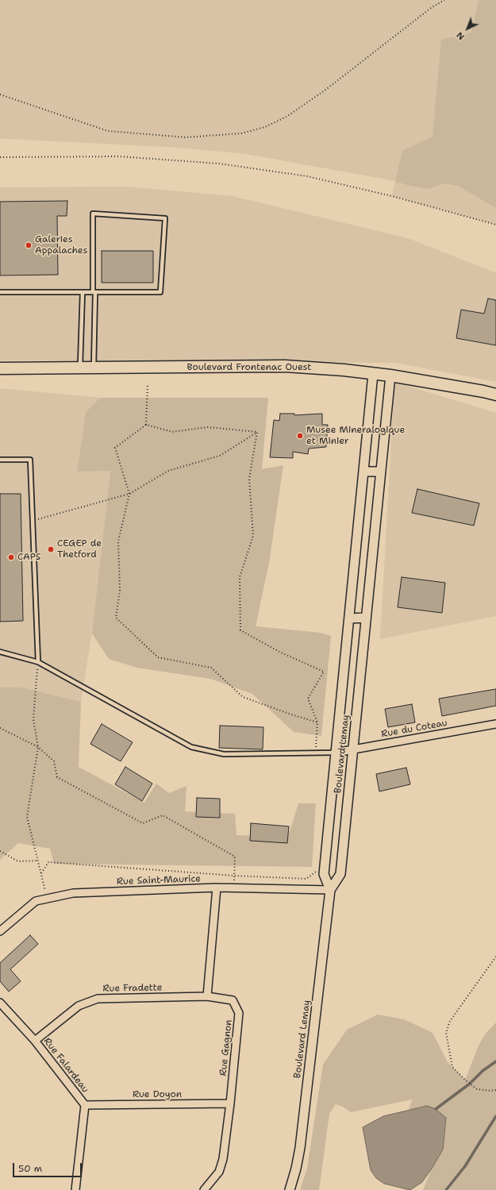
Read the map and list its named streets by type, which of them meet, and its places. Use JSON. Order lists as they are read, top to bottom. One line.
{"streets":{"main road":["Boulevard Frontenac Ouest"],"street":["Rue du Coteau","Boulevard Lemay","Rue Saint-Maurice","Rue Fradette","Rue Gagnon","Rue Falardeau","Rue Doyon"]},"crossings":[["Boulevard Frontenac Ouest","Boulevard Lemay"],["Rue du Coteau","Boulevard Lemay"],["Boulevard Lemay","Rue Saint-Maurice"],["Rue Fradette","Rue Gagnon"],["Rue Fradette","Rue Falardeau"],["Rue Gagnon","Rue Doyon"],["Rue Falardeau","Rue Doyon"]],"places":["Galeries Appalaches","Musee Mineralogique et Minier","CEGEP de Thetford","CAPS"],"scale_bar":"50 m","north":"bottom left"}
